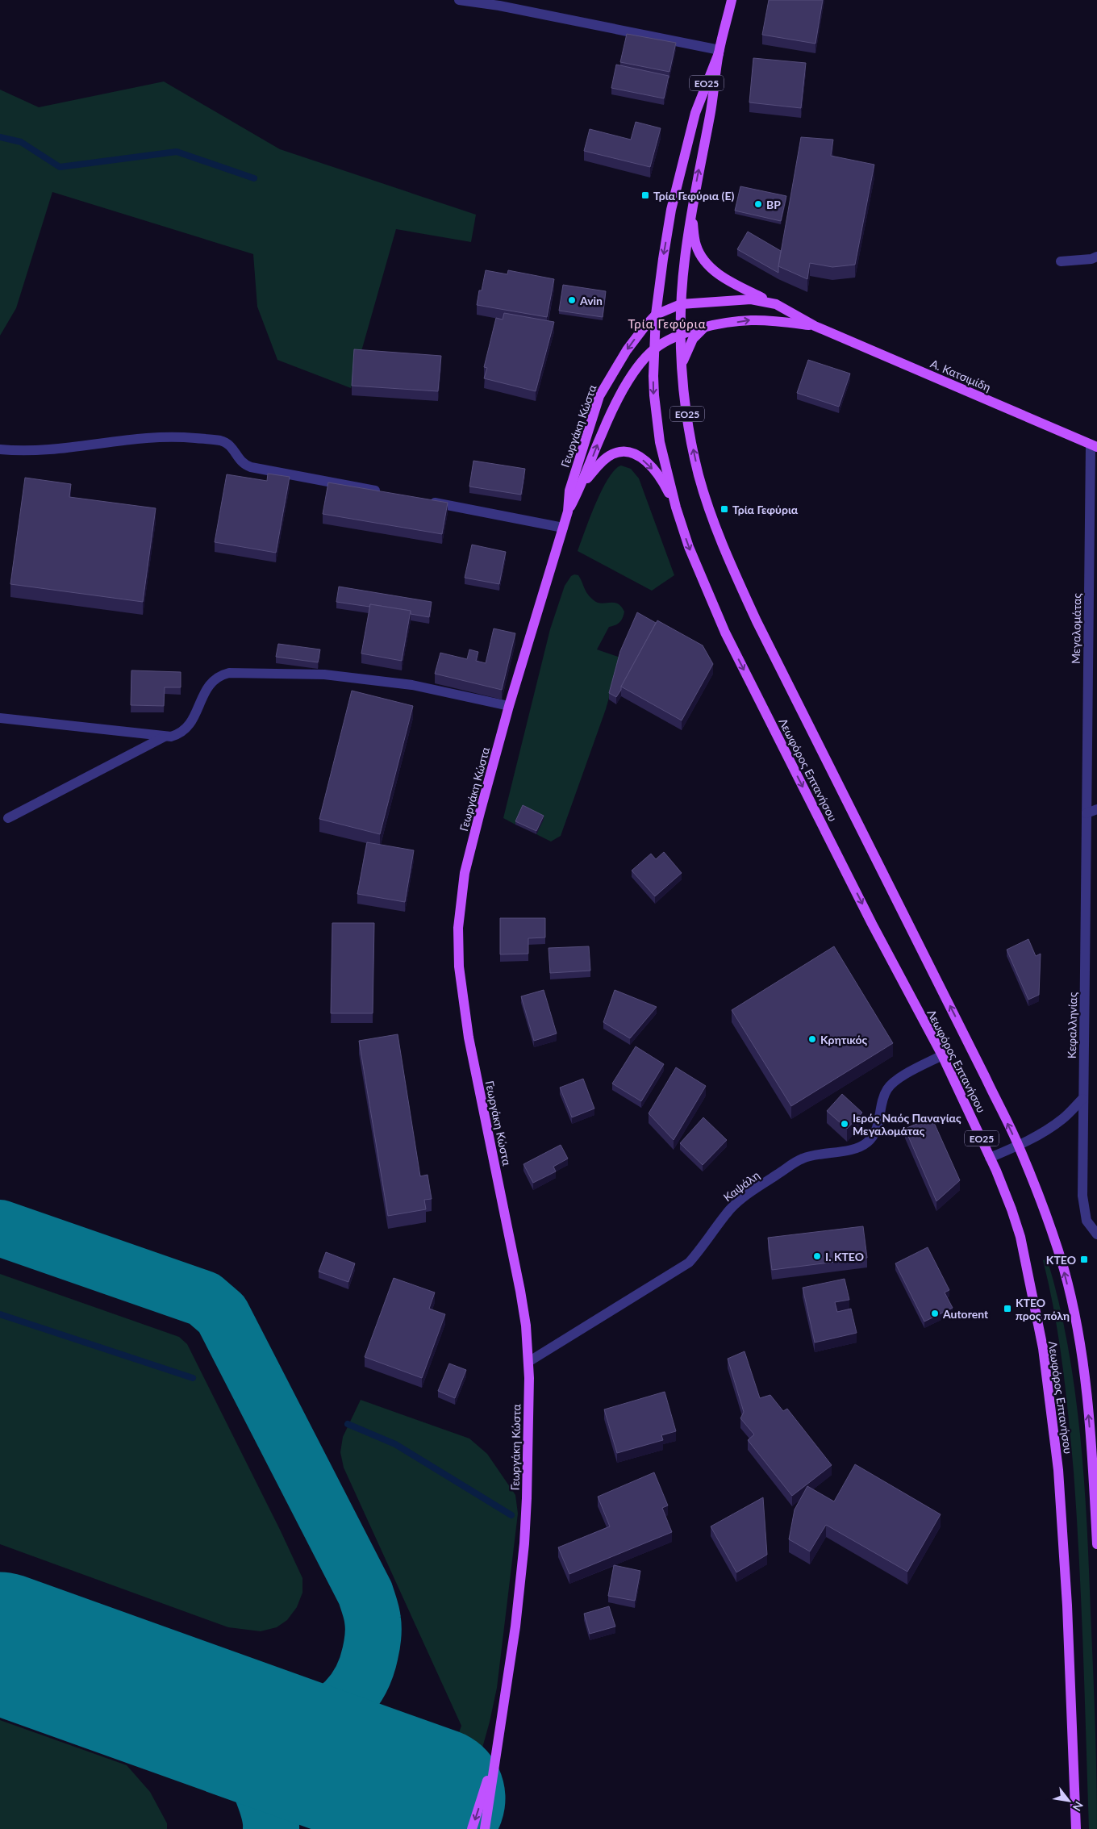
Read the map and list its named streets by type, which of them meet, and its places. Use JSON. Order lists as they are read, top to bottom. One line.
{"streets":{"main road":["ΕΟ25","Α. Κατσιμίδη","Γεωργάκη Κώστα","Λεωφόρος Επτανήσου"],"street":["Μεγαλομάτας","Κεφαλληνίας","Καψάλη"]},"crossings":[["ΕΟ25","Α. Κατσιμίδη"],["ΕΟ25","Γεωργάκη Κώστα"],["ΕΟ25","Λεωφόρος Επτανήσου"],["Α. Κατσιμίδη","Γεωργάκη Κώστα"],["Α. Κατσιμίδη","Μεγαλομάτας"],["Α. Κατσιμίδη","Λεωφόρος Επτανήσου"],["Γεωργάκη Κώστα","Λεωφόρος Επτανήσου"],["Γεωργάκη Κώστα","Καψάλη"],["Μεγαλομάτας","Κεφαλληνίας"],["Λεωφόρος Επτανήσου","Καψάλη"]],"districts":["Τρία Γεφύρια"],"places":{"transit":["Τρία Γεφύρια (E)","Τρία Γεφύρια","ΚΤΕΟ","ΚΤΕΟ προς πόλη"],"other":["BP","Avin","Κρητικός","Ιερός Ναός Παναγίας Μεγαλομάτας","Ι. ΚΤΕΟ","Autorent"]},"north":"bottom right"}
